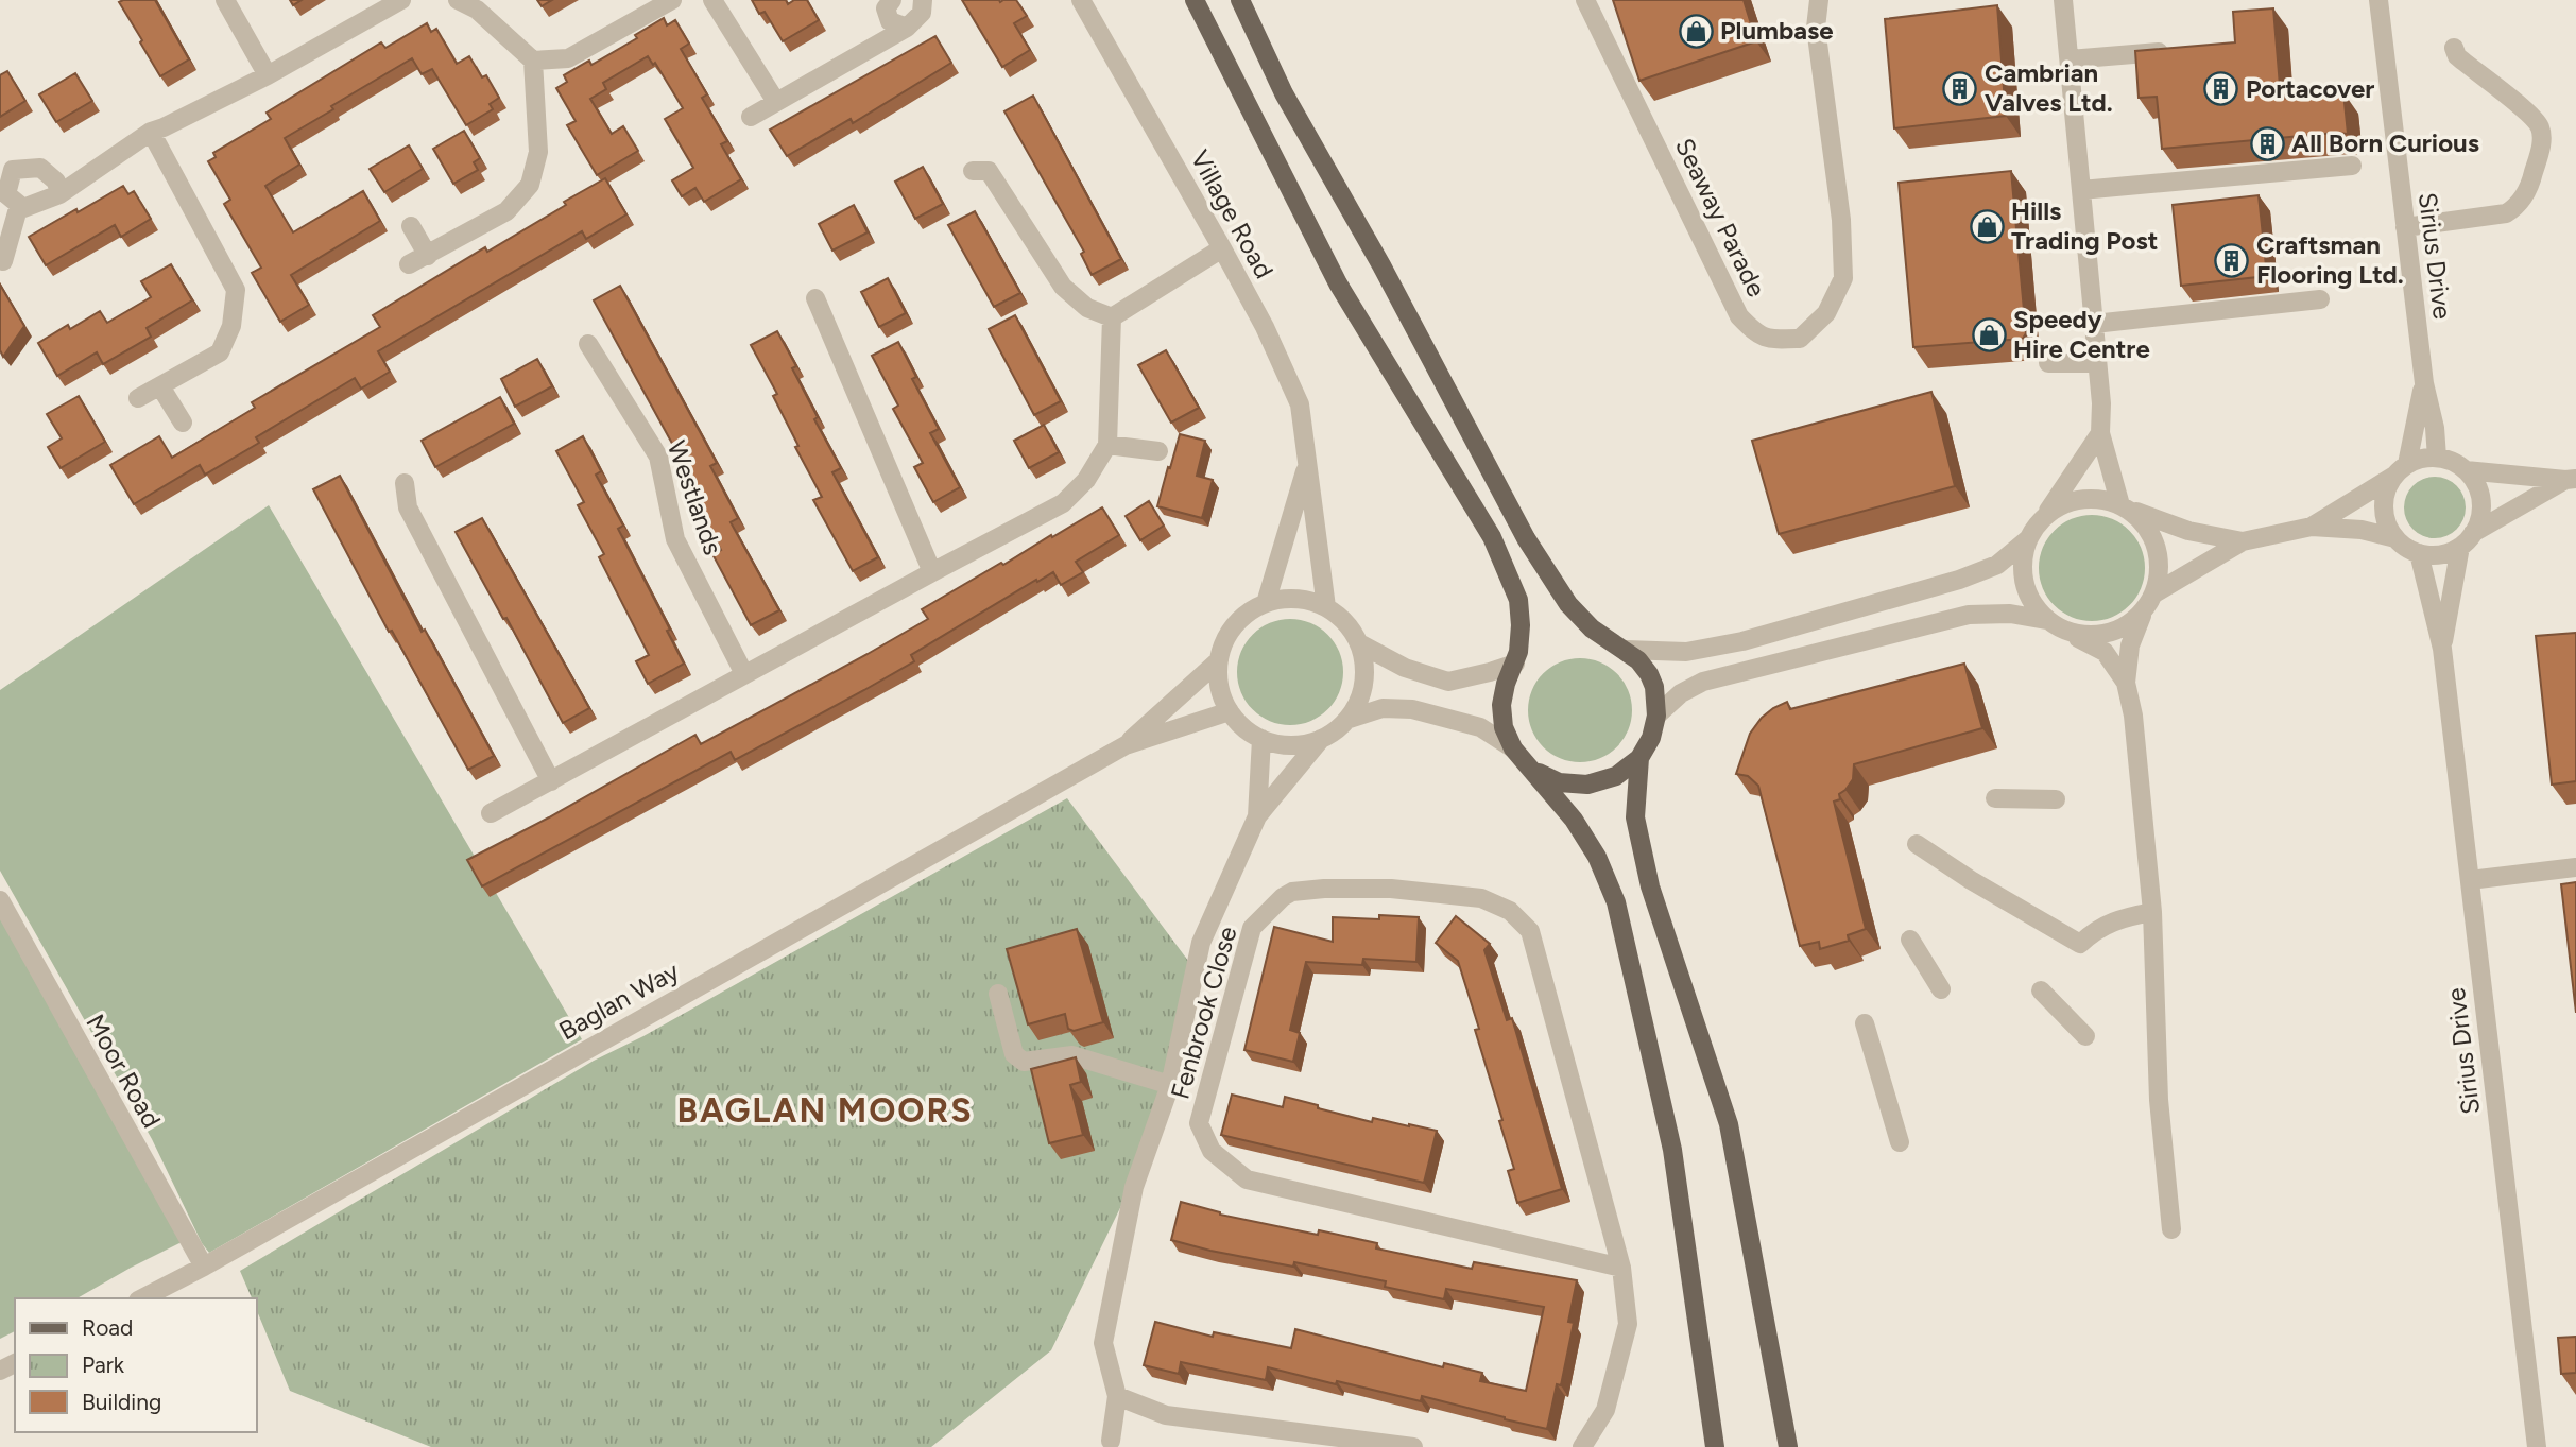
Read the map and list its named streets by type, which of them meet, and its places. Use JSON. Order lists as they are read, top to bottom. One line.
{"streets":{"street":["Village Road","Seaway Parade","Sirius Drive","Westlands","Baglan Way","Fenbrook Close","Moor Road"]},"crossings":[["Village Road","Baglan Way"],["Village Road","Fenbrook Close"],["Baglan Way","Fenbrook Close"],["Baglan Way","Moor Road"]],"districts":["BAGLAN MOORS"],"places":{"shop":["Plumbase","Hills Trading Post","Speedy Hire Centre"],"building":["Cambrian Valves Ltd.","Portacover","All Born Curious","Craftsman Flooring Ltd."]},"legend":["Road","Park","Building"]}
